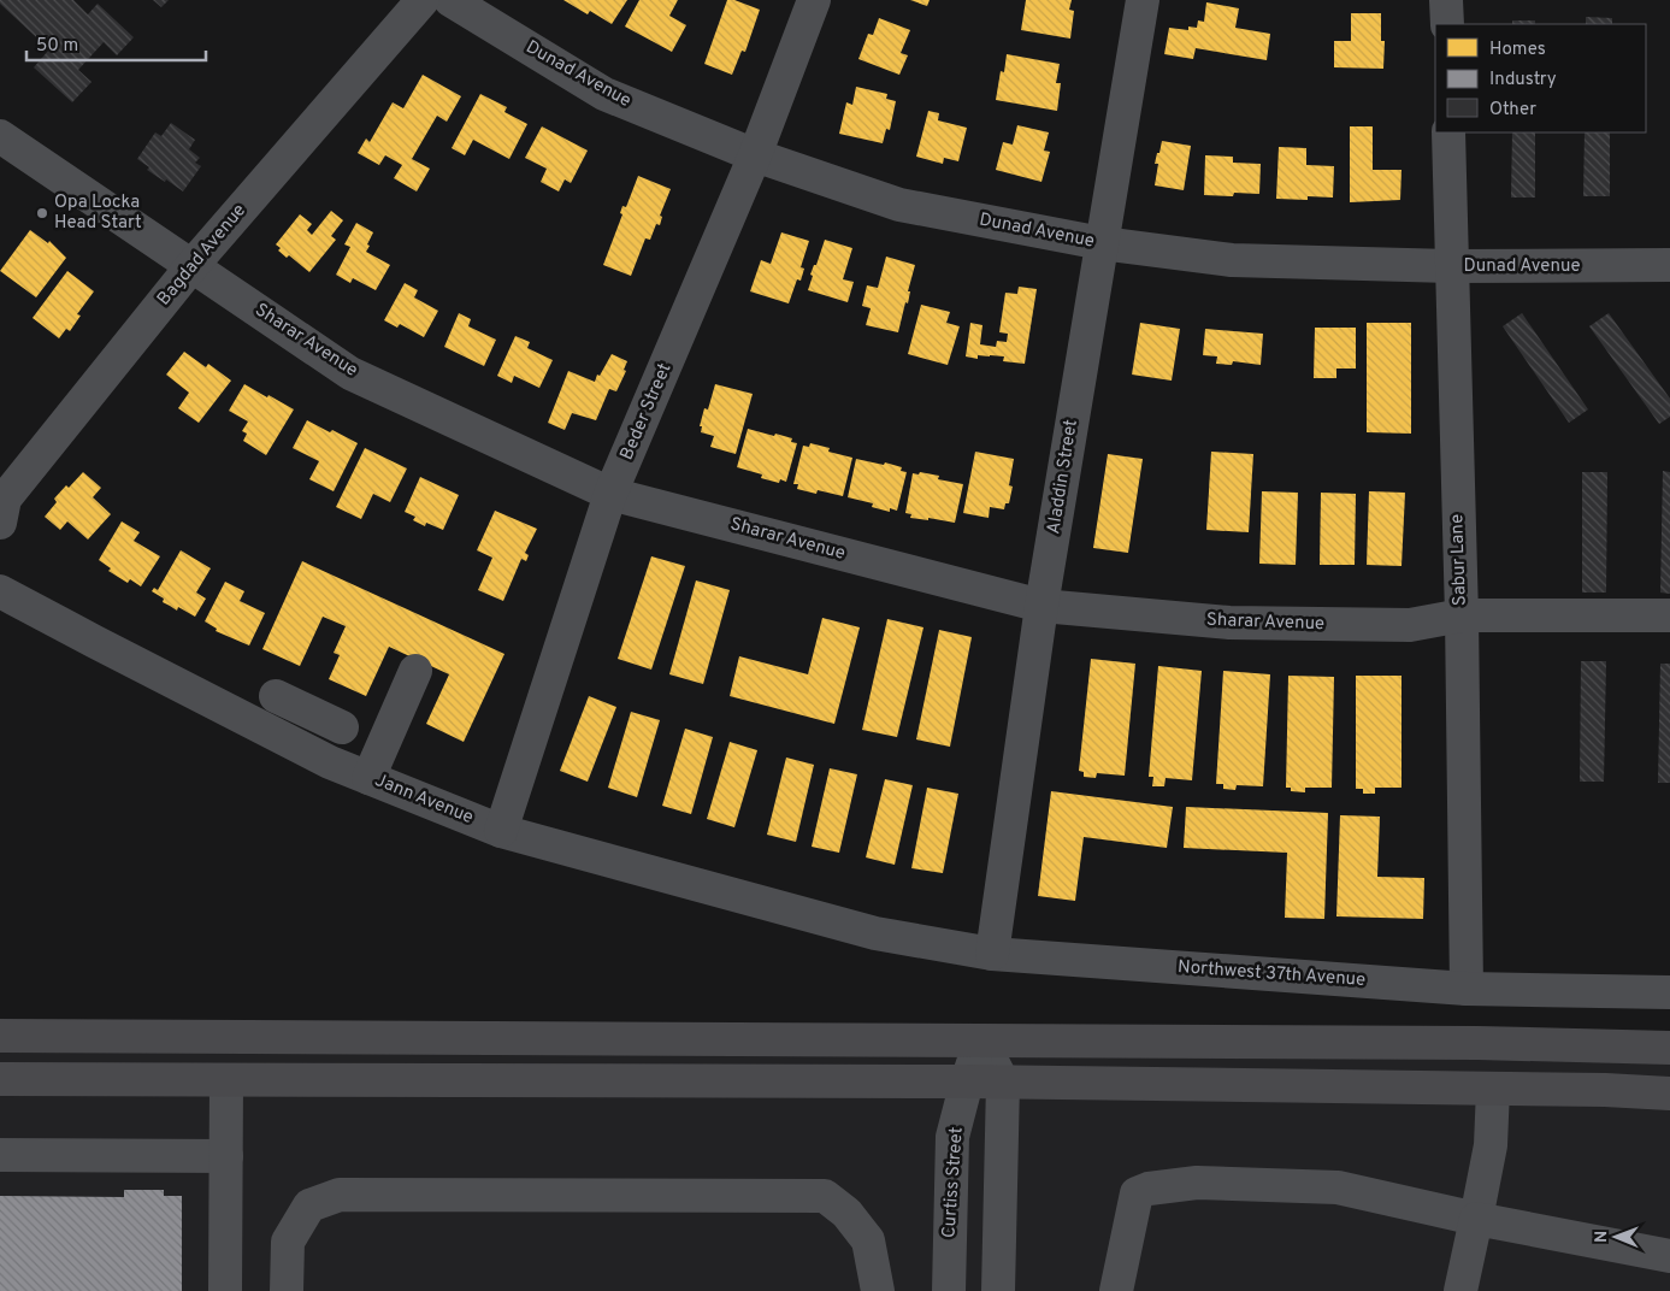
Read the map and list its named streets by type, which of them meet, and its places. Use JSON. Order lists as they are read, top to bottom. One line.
{"streets":{"street":["Dunad Avenue","Bagdad Avenue","Sharar Avenue","Beder Street","Aladdin Street","Sabur Lane","Jann Avenue","Northwest 37th Avenue","Curtiss Street"]},"crossings":[["Dunad Avenue","Beder Street"],["Dunad Avenue","Aladdin Street"],["Dunad Avenue","Sabur Lane"],["Bagdad Avenue","Sharar Avenue"],["Sharar Avenue","Beder Street"],["Sharar Avenue","Aladdin Street"],["Sharar Avenue","Sabur Lane"],["Beder Street","Jann Avenue"],["Aladdin Street","Northwest 37th Avenue"],["Sabur Lane","Northwest 37th Avenue"],["Jann Avenue","Northwest 37th Avenue"]],"places":["Opa Locka Head Start"],"legend":["Homes","Industry","Other"],"scale_bar":"50 m","north":"left"}
